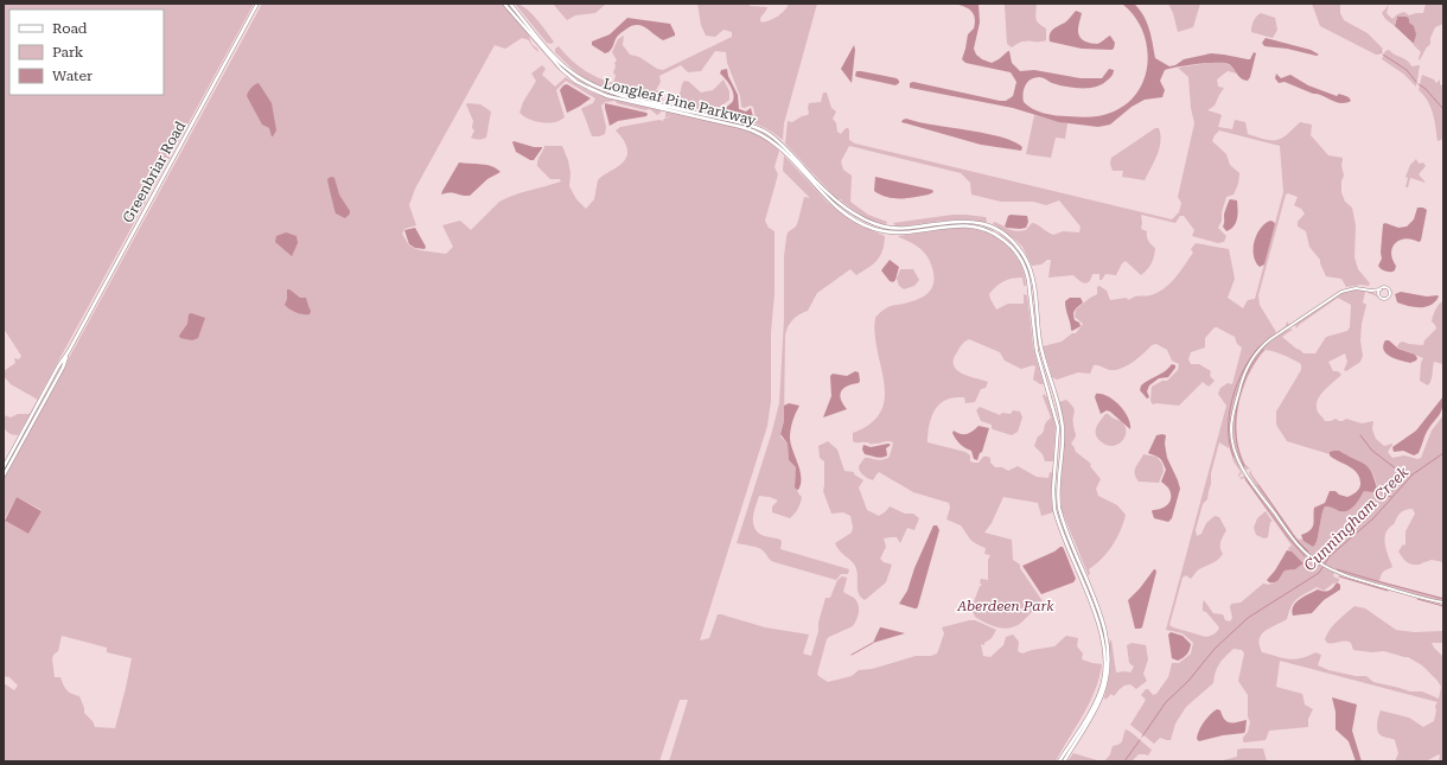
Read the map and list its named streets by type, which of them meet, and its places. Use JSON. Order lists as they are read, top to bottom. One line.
{"streets":{"main road":["Longleaf Pine Parkway","Greenbriar Road"]},"water":["Cunningham Creek"],"parks":["Aberdeen Park"],"legend":["Road","Park","Water"]}
